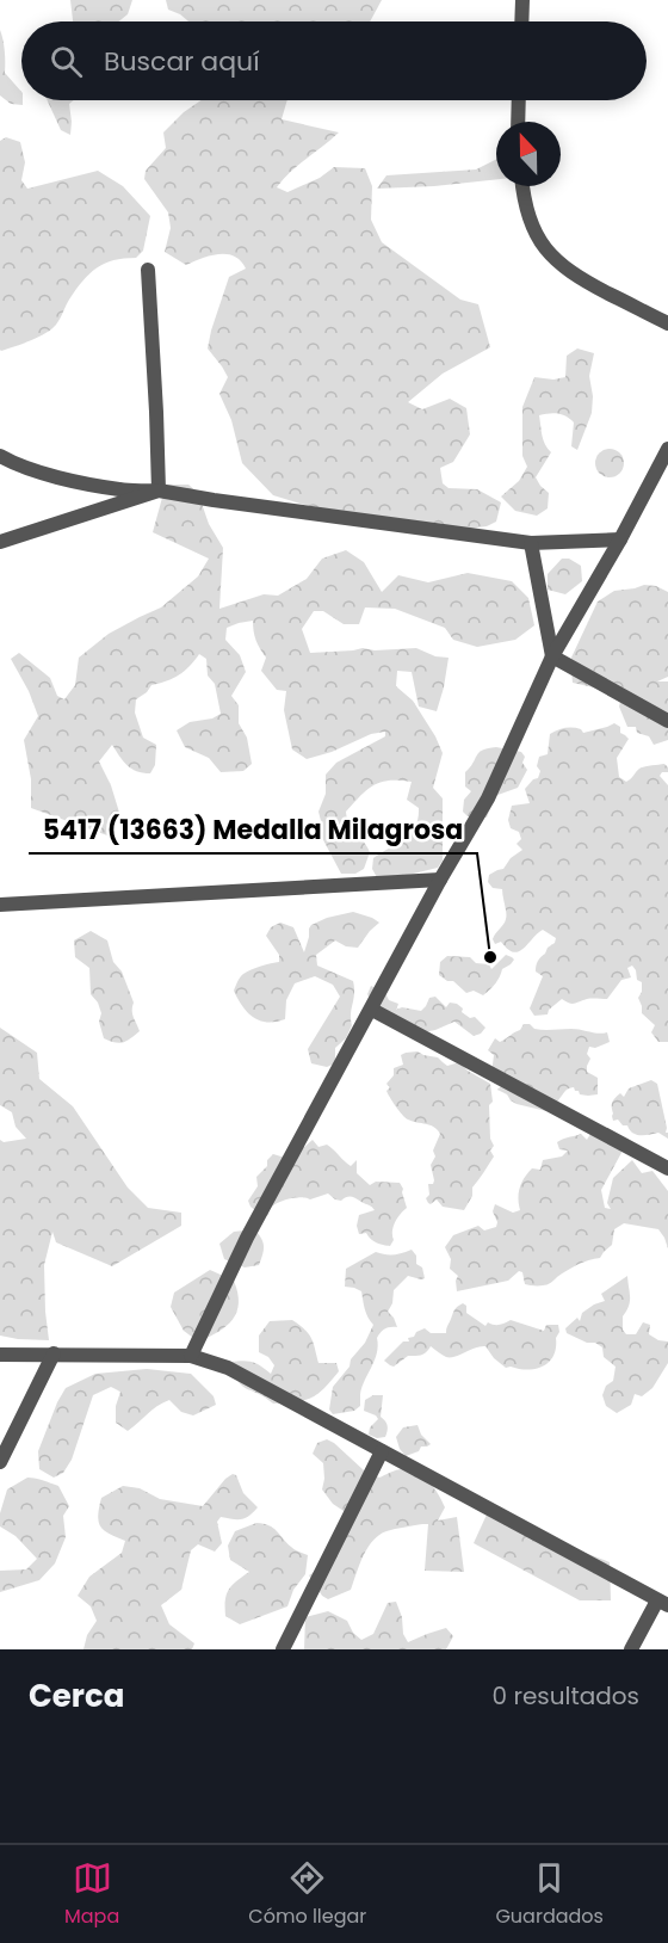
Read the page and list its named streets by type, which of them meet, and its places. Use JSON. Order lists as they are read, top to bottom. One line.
{"places":["5417 (13663) Medalla Milagrosa"],"north":"top","page":{"search":"Buscar aquí","heading":["Cerca","0 resultados"],"nav":["Mapa","Cómo llegar","Guardados"]}}
